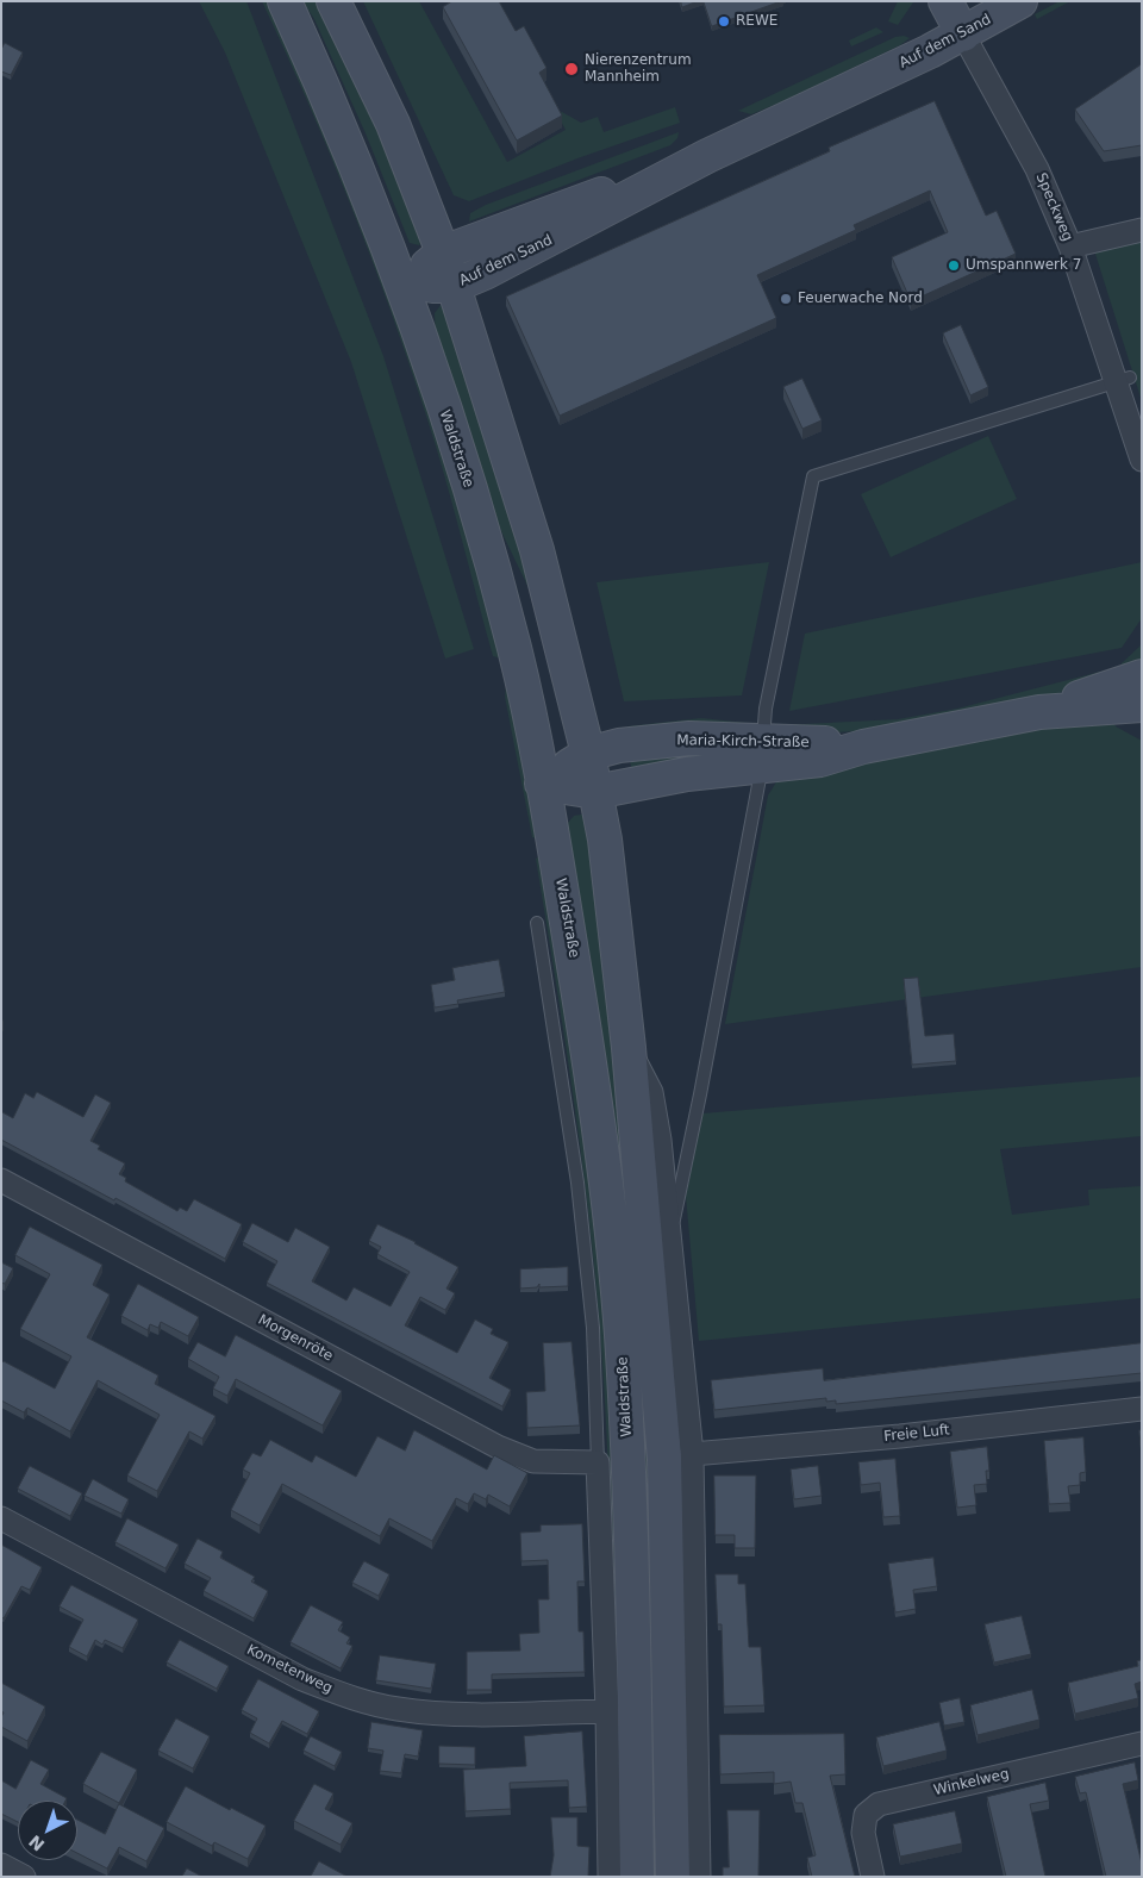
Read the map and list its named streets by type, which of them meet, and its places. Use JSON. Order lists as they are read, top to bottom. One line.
{"streets":{"main road":["Auf dem Sand","Waldstraße","Maria-Kirch-Straße"],"street":["Speckweg","Morgenröte","Freie Luft","Kometenweg","Winkelweg"]},"crossings":[["Auf dem Sand","Speckweg"],["Auf dem Sand","Waldstraße"],["Waldstraße","Maria-Kirch-Straße"],["Waldstraße","Morgenröte"],["Waldstraße","Kometenweg"]],"places":["REWE","Nierenzentrum Mannheim","Umspannwerk 7","Feuerwache Nord"],"north":"bottom left"}
